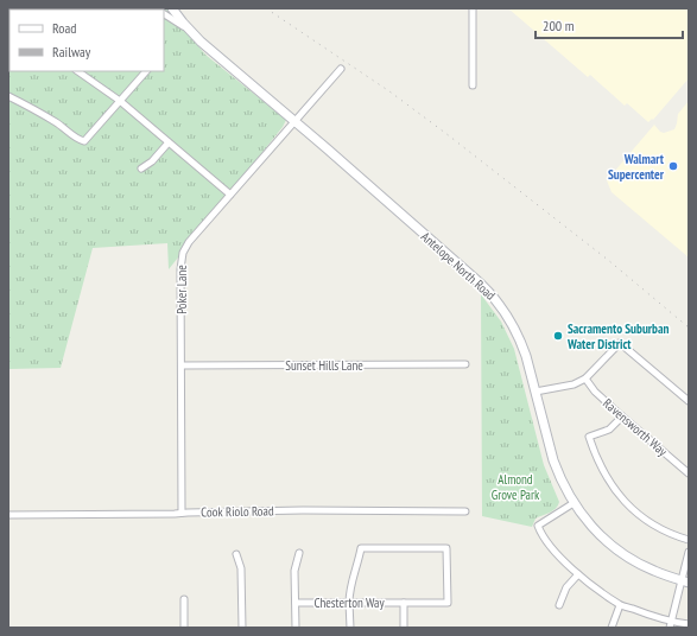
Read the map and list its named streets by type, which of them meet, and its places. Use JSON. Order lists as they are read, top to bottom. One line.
{"streets":{"main road":["Antelope North Road"],"street":["Poker Lane","Sunset Hills Lane","Ravensworth Way","Cook Riolo Road","Chesterton Way"]},"crossings":[["Antelope North Road","Poker Lane"],["Poker Lane","Sunset Hills Lane"],["Poker Lane","Cook Riolo Road"]],"parks":["Almond Grove Park"],"places":["Walmart Supercenter","Sacramento Suburban Water District"],"legend":["Road","Railway"],"scale_bar":"200 m"}
